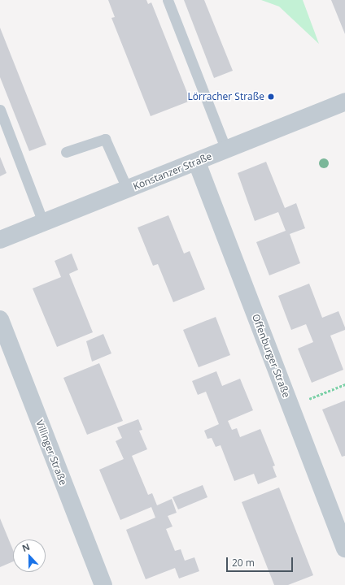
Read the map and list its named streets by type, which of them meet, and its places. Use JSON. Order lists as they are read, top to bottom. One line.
{"streets":{"street":["Konstanzer Straße","Offenburger Straße","Villinger Straße"]},"crossings":[["Konstanzer Straße","Offenburger Straße"]],"places":["Lörracher Straße"],"scale_bar":"20 m","north":"top"}
